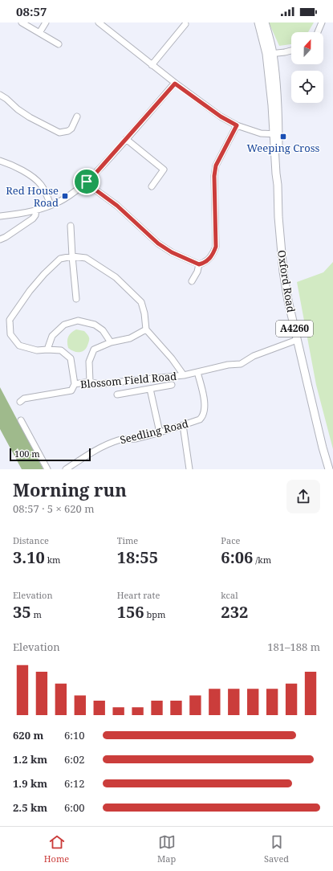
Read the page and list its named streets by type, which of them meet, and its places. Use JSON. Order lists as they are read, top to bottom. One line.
{"streets":{"main road":["Oxford Road","A4260"],"street":["Blossom Field Road","Seedling Road"]},"crossings":[["Oxford Road","Blossom Field Road"],["Blossom Field Road","Seedling Road"]],"places":{"transit":["Weeping Cross","Red House Road"]},"scale_bar":"100 m","north":"top","page":{"status":"08:57","scale":"100 m","heading":["Morning run","08:57 · 5 × 620 m"],"stats":[["Distance","3.10 km"],["Time","18:55"],["Pace","6:06 /km"],["Elevation","35 m"],["Heart rate","156 bpm"],["kcal","232"]],"chart":["Elevation","181–188 m"],"list":[{"name":"620 m","note":"6:10"},{"name":"1.2 km","note":"6:02"},{"name":"1.9 km","note":"6:12"},{"name":"2.5 km","note":"6:00"}],"tabs":["Home","Map","Saved"]}}
